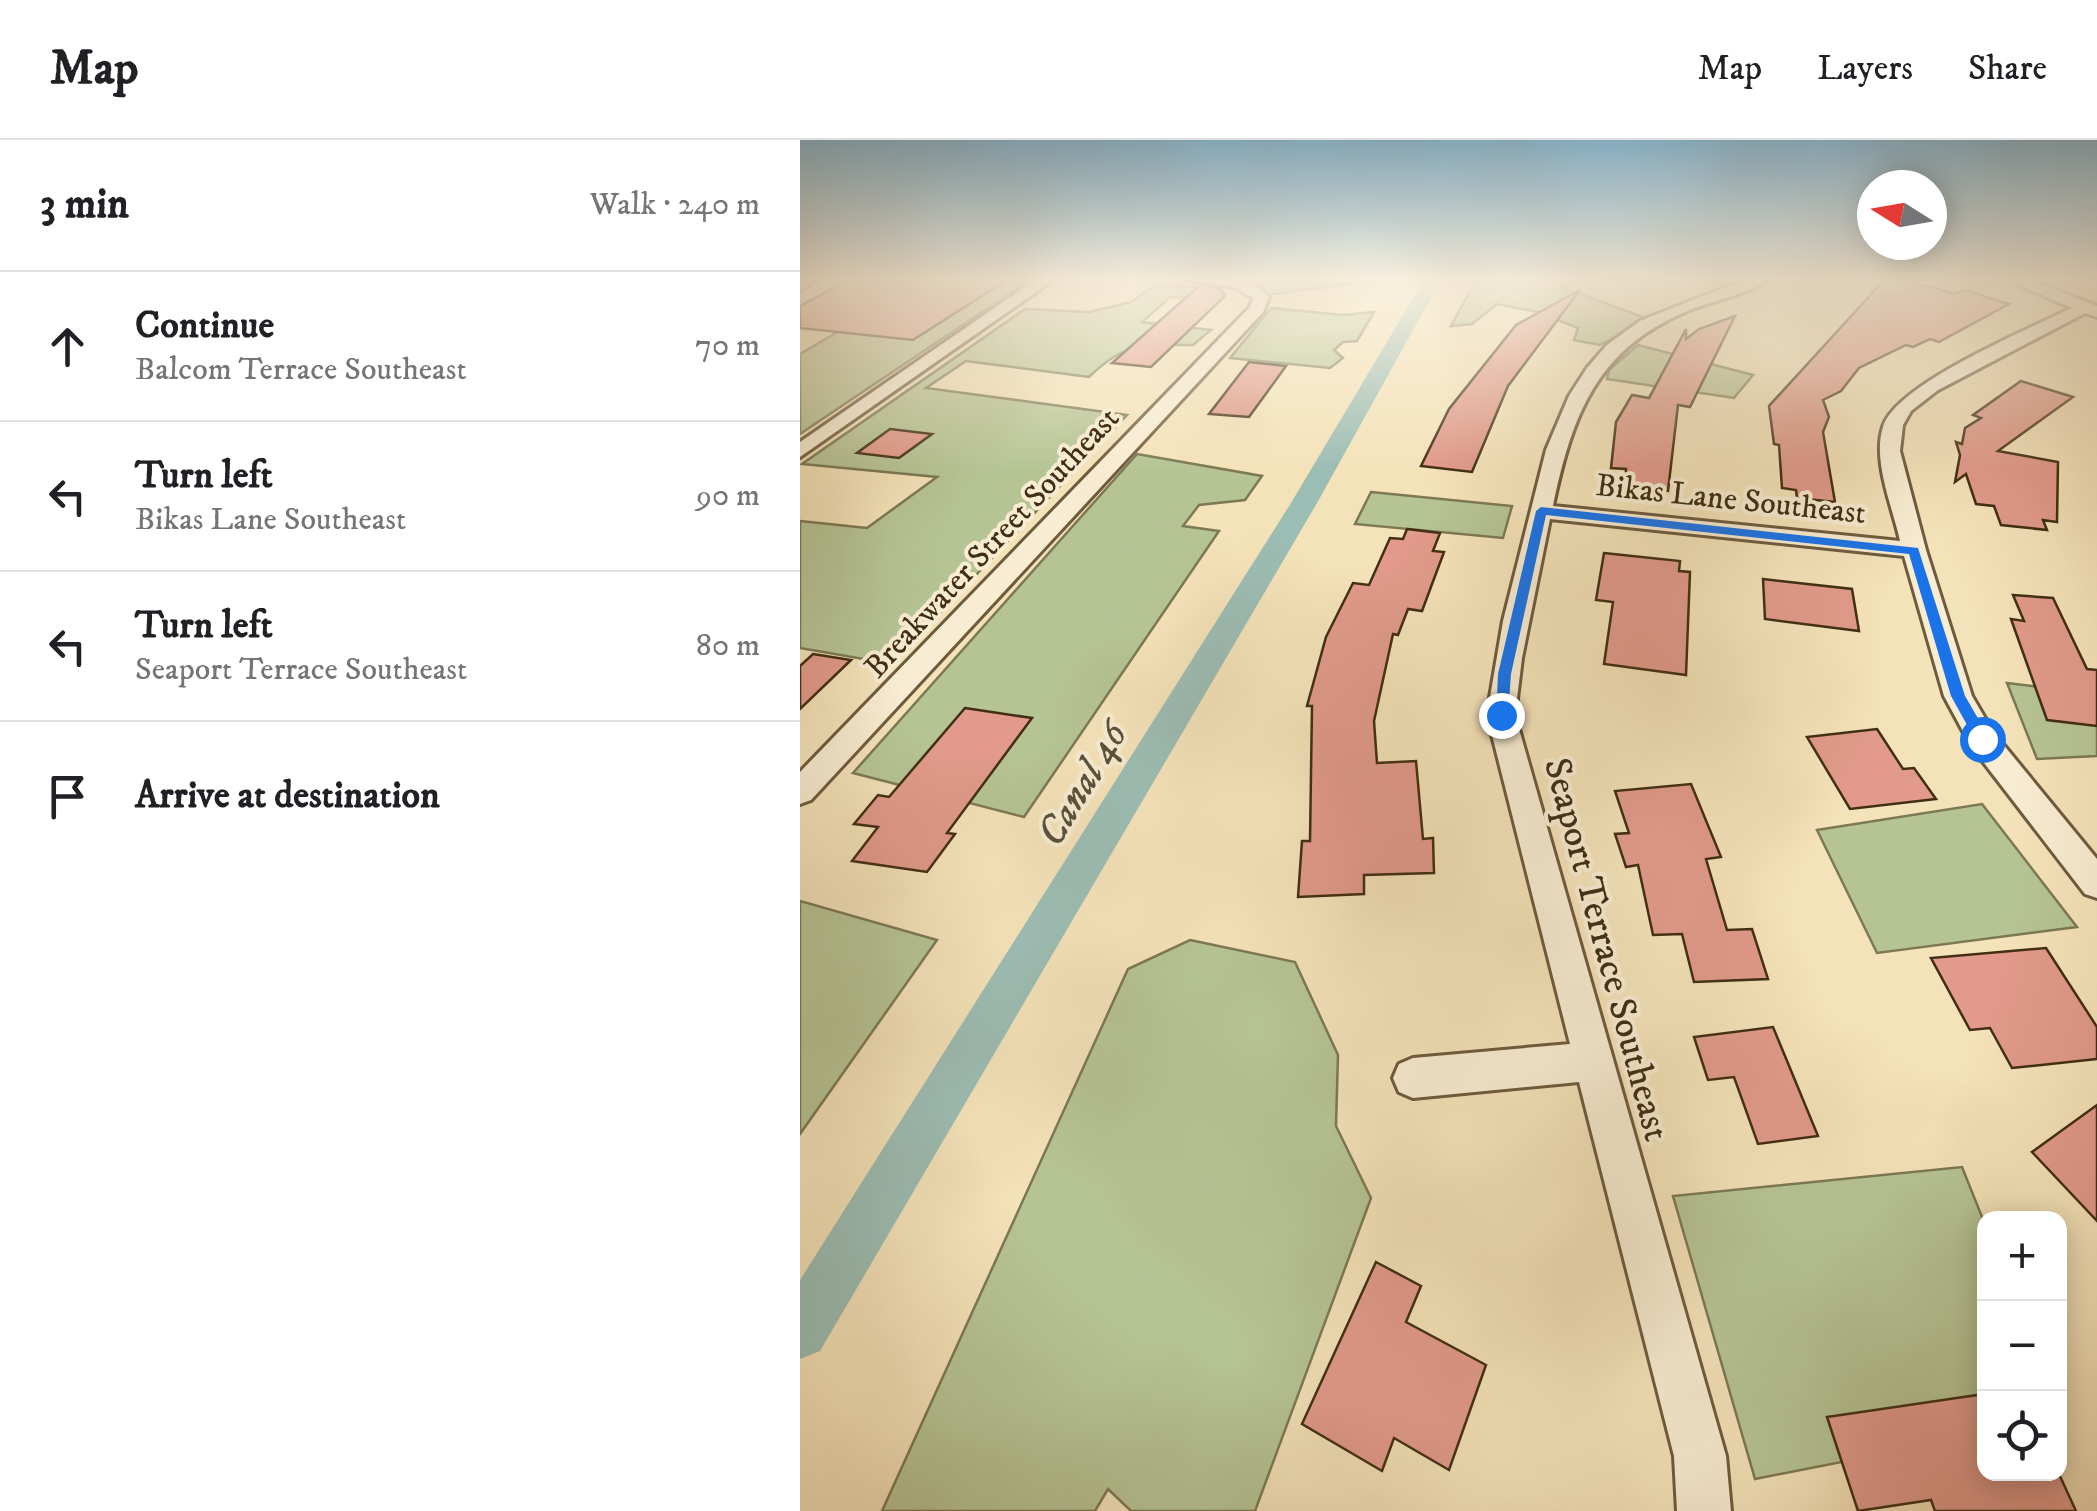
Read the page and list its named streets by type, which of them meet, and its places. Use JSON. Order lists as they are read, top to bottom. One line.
{"streets":{"street":["Bikas Lane Southeast","Breakwater Street Southeast","Seaport Terrace Southeast"]},"crossings":[["Bikas Lane Southeast","Seaport Terrace Southeast"]],"water":["Canal 46"],"north":"left","page":{"header":"Map","nav":["Map","Layers","Share"],"heading":["3 min","Walk · 240 m"],"list":[["Continue","Balcom Terrace Southeast","70 m"],["Turn left","Bikas Lane Southeast","90 m"],["Turn left","Seaport Terrace Southeast","80 m"],"Arrive at destination"],"map_buttons":["+","−"]}}
